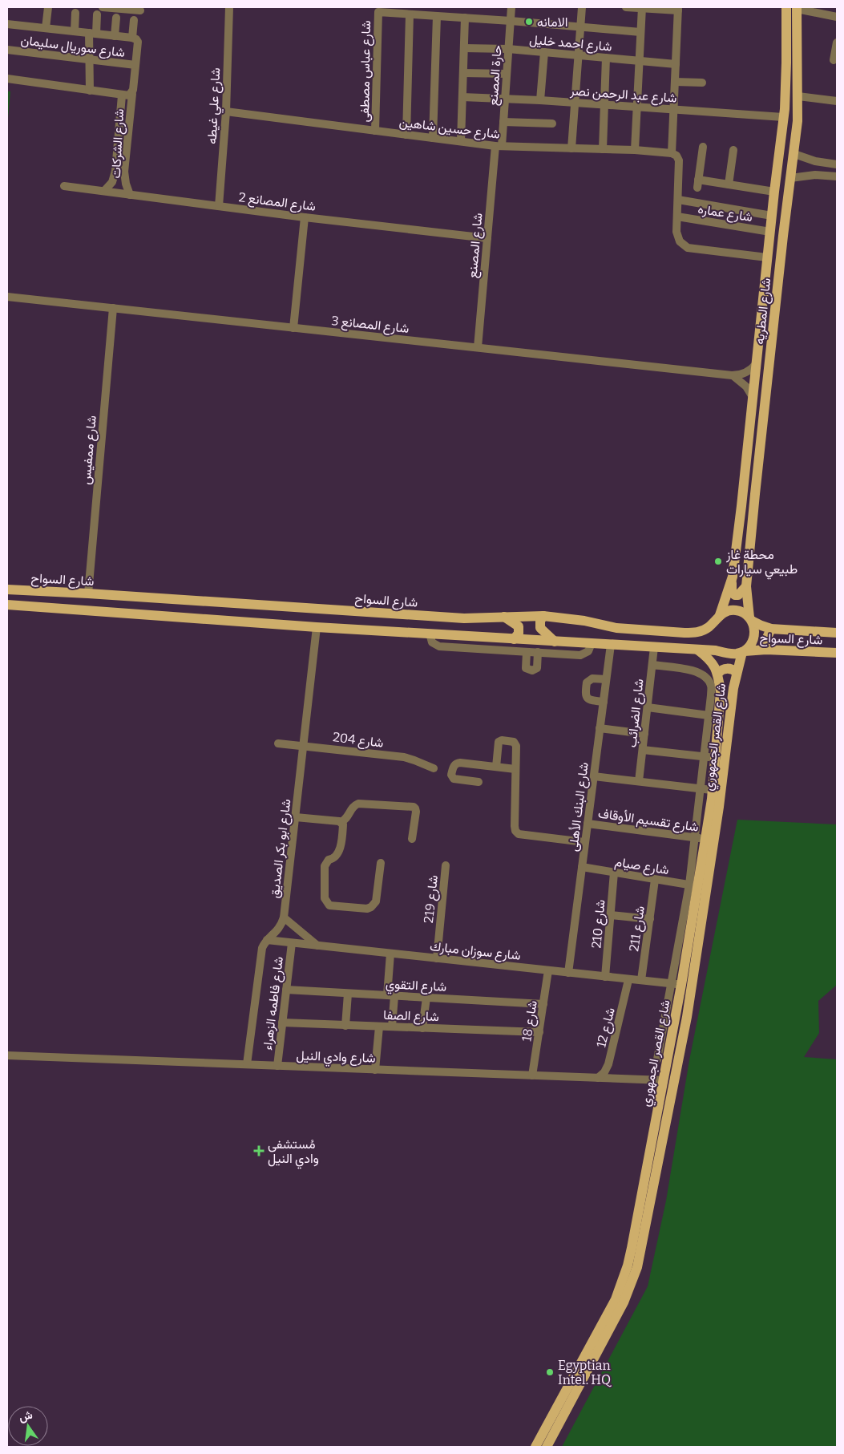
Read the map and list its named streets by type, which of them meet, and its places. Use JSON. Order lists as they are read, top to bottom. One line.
{"streets":{"main road":["شارع المطريه","شارع السواح","شارع القصر الجمهوري"],"street":["شارع احمد خليل","شارع سوريال سليمان","شارع عباس مصطفى","حارة المصنع","شارع عبد الرحمن نصر","شارع علي غيطه","شارع حسين شاهين","شارع الشركات","شارع المصانع 2","شارع عماره","شارع المصنع","شارع المصانع 3","شارع ممفيس","شارع الضرائب","شارع 204","شارع البنك الأهلى","شارع تقسيم الأوقاف","شارع ابو بكر الصديق","شارع صيام","شارع 219","شارع 210","شارع 211","شارع سوزان مبارك","شارع التقوي","شارع فاطمه الزهراء","شارع الصفا","شارع 18","شارع 12","شارع وادي النيل"]},"crossings":[["شارع احمد خليل","حارة المصنع"],["شارع سوريال سليمان","شارع الشركات"],["شارع عباس مصطفى","شارع حسين شاهين"],["حارة المصنع","شارع عبد الرحمن نصر"],["حارة المصنع","شارع حسين شاهين"],["حارة المصنع","شارع المصنع"],["شارع عبد الرحمن نصر","شارع المطريه"],["شارع علي غيطه","شارع حسين شاهين"],["شارع علي غيطه","شارع المصانع 2"],["شارع حسين شاهين","شارع المصنع"],["شارع الشركات","شارع المصانع 2"],["شارع المصانع 2","شارع المصنع"],["شارع عماره","شارع المطريه"],["شارع المصنع","شارع المصانع 3"],["شارع المطريه","شارع المصانع 3"],["شارع المطريه","شارع السواح"],["شارع المصانع 3","شارع ممفيس"],["شارع ممفيس","شارع السواح"],["شارع السواح","شارع الضرائب"],["شارع السواح","شارع القصر الجمهوري"],["شارع السواح","شارع البنك الأهلى"],["شارع السواح","شارع ابو بكر الصديق"],["شارع القصر الجمهوري","شارع تقسيم الأوقاف"],["شارع القصر الجمهوري","شارع صيام"],["شارع القصر الجمهوري","شارع سوزان مبارك"],["شارع القصر الجمهوري","شارع وادي النيل"],["شارع 204","شارع ابو بكر الصديق"],["شارع البنك الأهلى","شارع تقسيم الأوقاف"],["شارع البنك الأهلى","شارع صيام"],["شارع البنك الأهلى","شارع سوزان مبارك"],["شارع ابو بكر الصديق","شارع سوزان مبارك"],["شارع ابو بكر الصديق","شارع وادي النيل"],["شارع صيام","شارع 210"],["شارع صيام","شارع 211"],["شارع 219","شارع سوزان مبارك"],["شارع 210","شارع سوزان مبارك"],["شارع 211","شارع سوزان مبارك"],["شارع سوزان مبارك","شارع فاطمه الزهراء"],["شارع سوزان مبارك","شارع 18"],["شارع سوزان مبارك","شارع 12"],["شارع التقوي","شارع فاطمه الزهراء"],["شارع التقوي","شارع 18"],["شارع فاطمه الزهراء","شارع الصفا"],["شارع فاطمه الزهراء","شارع وادي النيل"],["شارع الصفا","شارع 18"],["شارع 18","شارع وادي النيل"],["شارع 12","شارع وادي النيل"]],"places":{"other":["الامانه","محطة غاز طبيعي سيارات","Egyptian Intel. HQ"],"health":["مُستشفى وادي النيل"]},"north":"top"}
